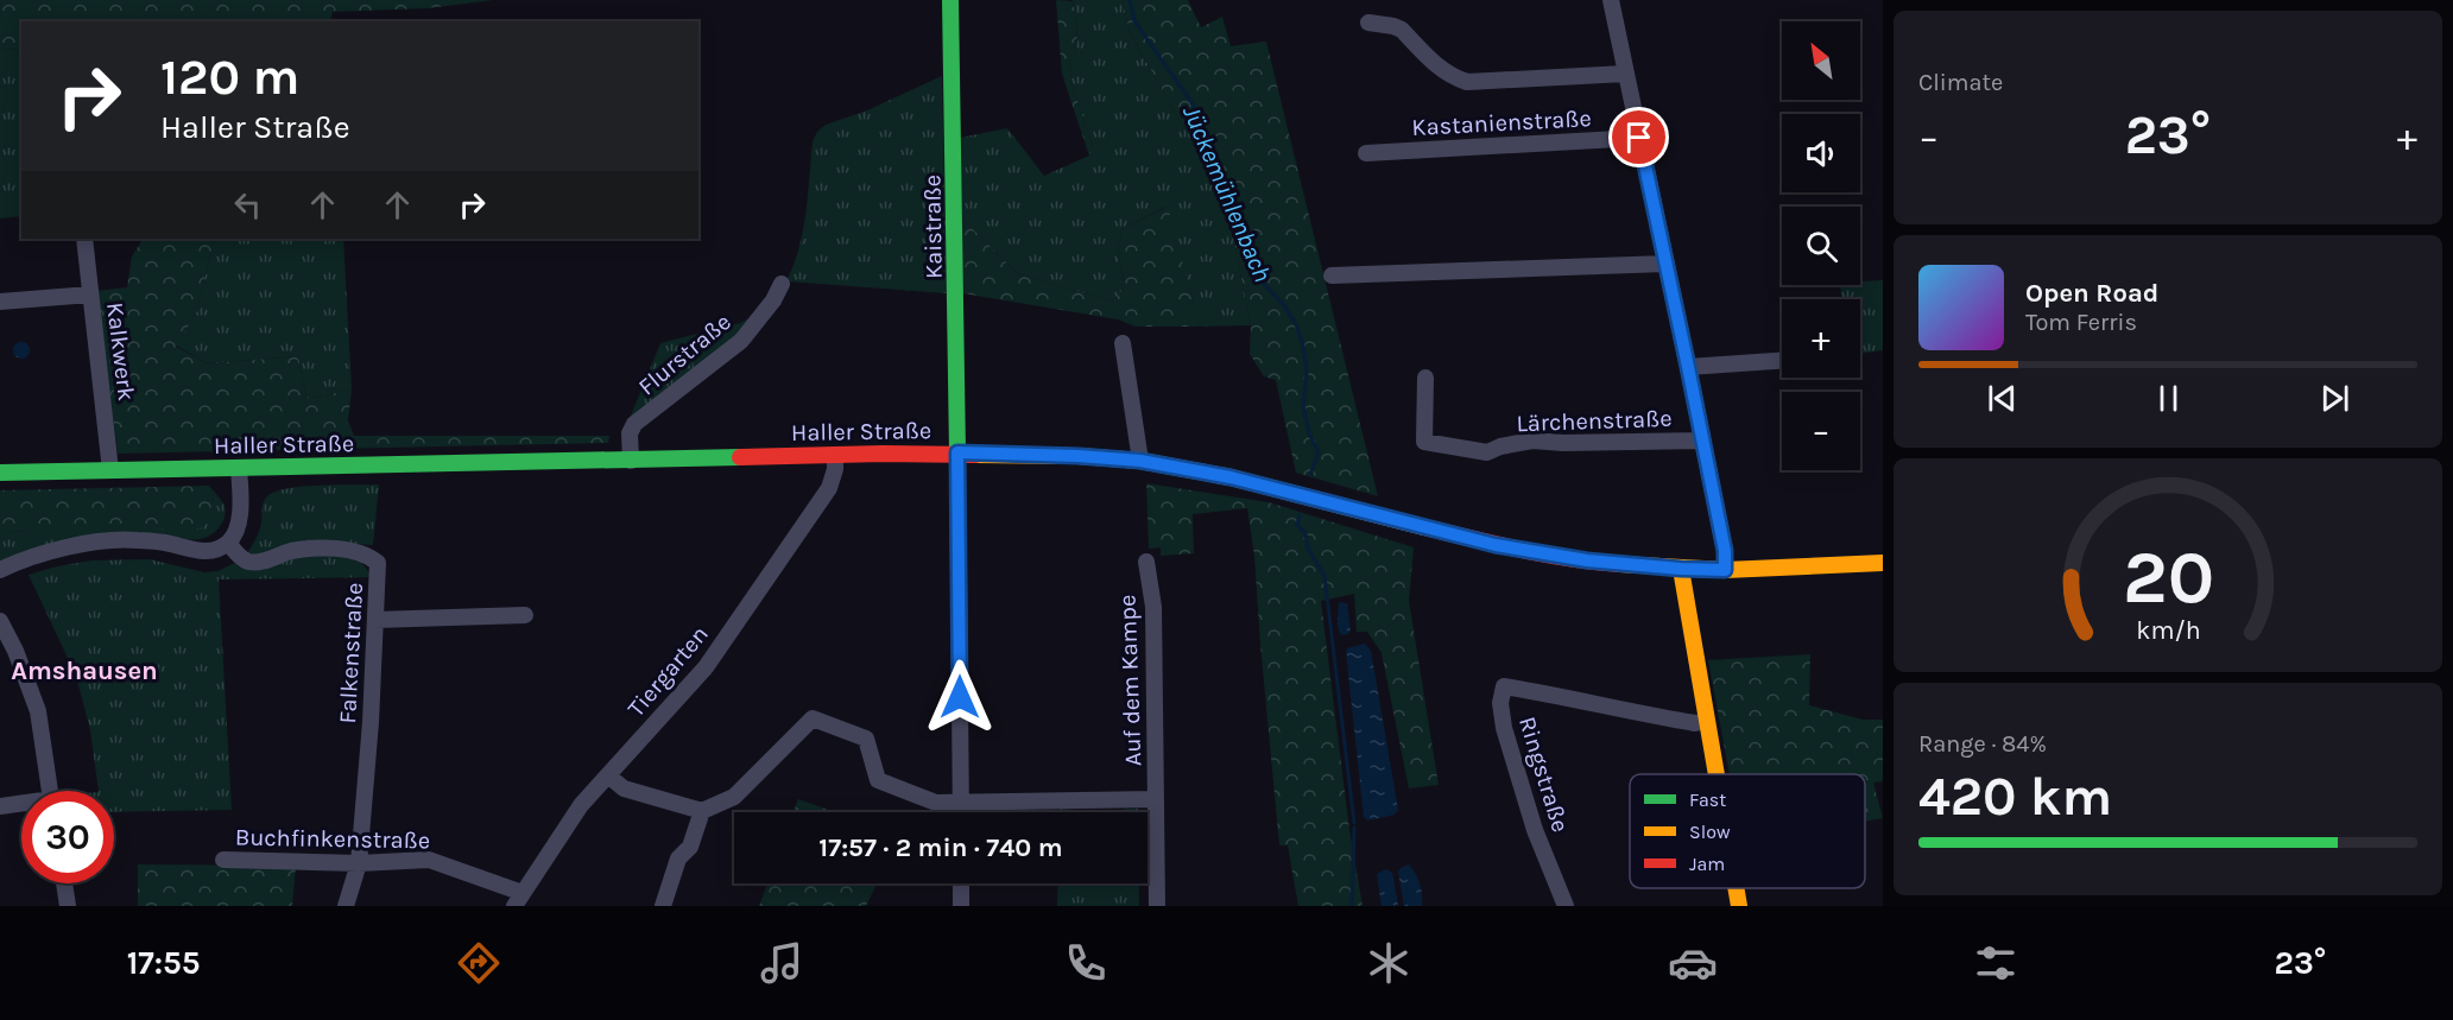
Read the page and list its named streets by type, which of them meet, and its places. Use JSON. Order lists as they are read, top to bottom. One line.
{"streets":{"main road":["Kaistraße","Haller Straße"],"street":["Kastanienstraße","Kalkwerk","Flurstraße","Lärchenstraße","Falkenstraße","Tiergarten","Auf dem Kampe","Ringstraße","Buchfinkenstraße"]},"crossings":[["Kaistraße","Haller Straße"],["Kalkwerk","Haller Straße"],["Flurstraße","Haller Straße"],["Haller Straße","Tiergarten"],["Falkenstraße","Buchfinkenstraße"],["Tiergarten","Buchfinkenstraße"]],"districts":["Amshausen"],"water":["Jückemühlenbach"],"legend":["Fast","Slow","Jam"],"north":"top left","page":{"tile":["Climate",["Range · 84%","420 km"]],"map_buttons":["+","−"],"turn":["120 m","Haller Straße"],"heat":["−","23°","+"],"song":["Open Road","Tom Ferris"],"limit":"30","trip":"17:57 · 2 min · 740 m","tabs":["17:55","23°"],"gauge":["20","km/h"]}}
